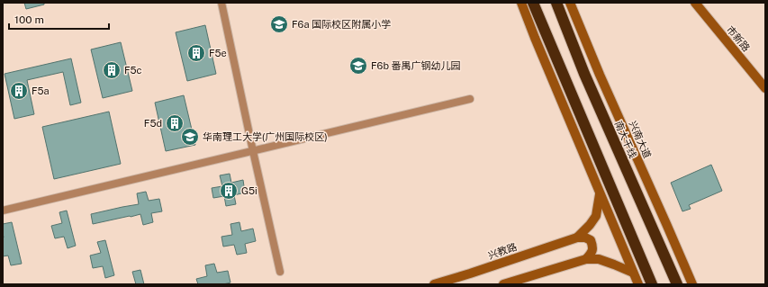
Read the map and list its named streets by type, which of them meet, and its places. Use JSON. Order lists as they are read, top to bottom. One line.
{"streets":{"highway":["南大干线"],"main road":["市新路","兴南大道","兴教路"]},"places":{"school or university":["F6a 国际校区附属小学","F6b 番禺广钢幼儿园","华南理工大学(广州国际校区)"],"building":["F5e","F5c","F5a","F5d","G5i"]},"scale_bar":"100 m"}
